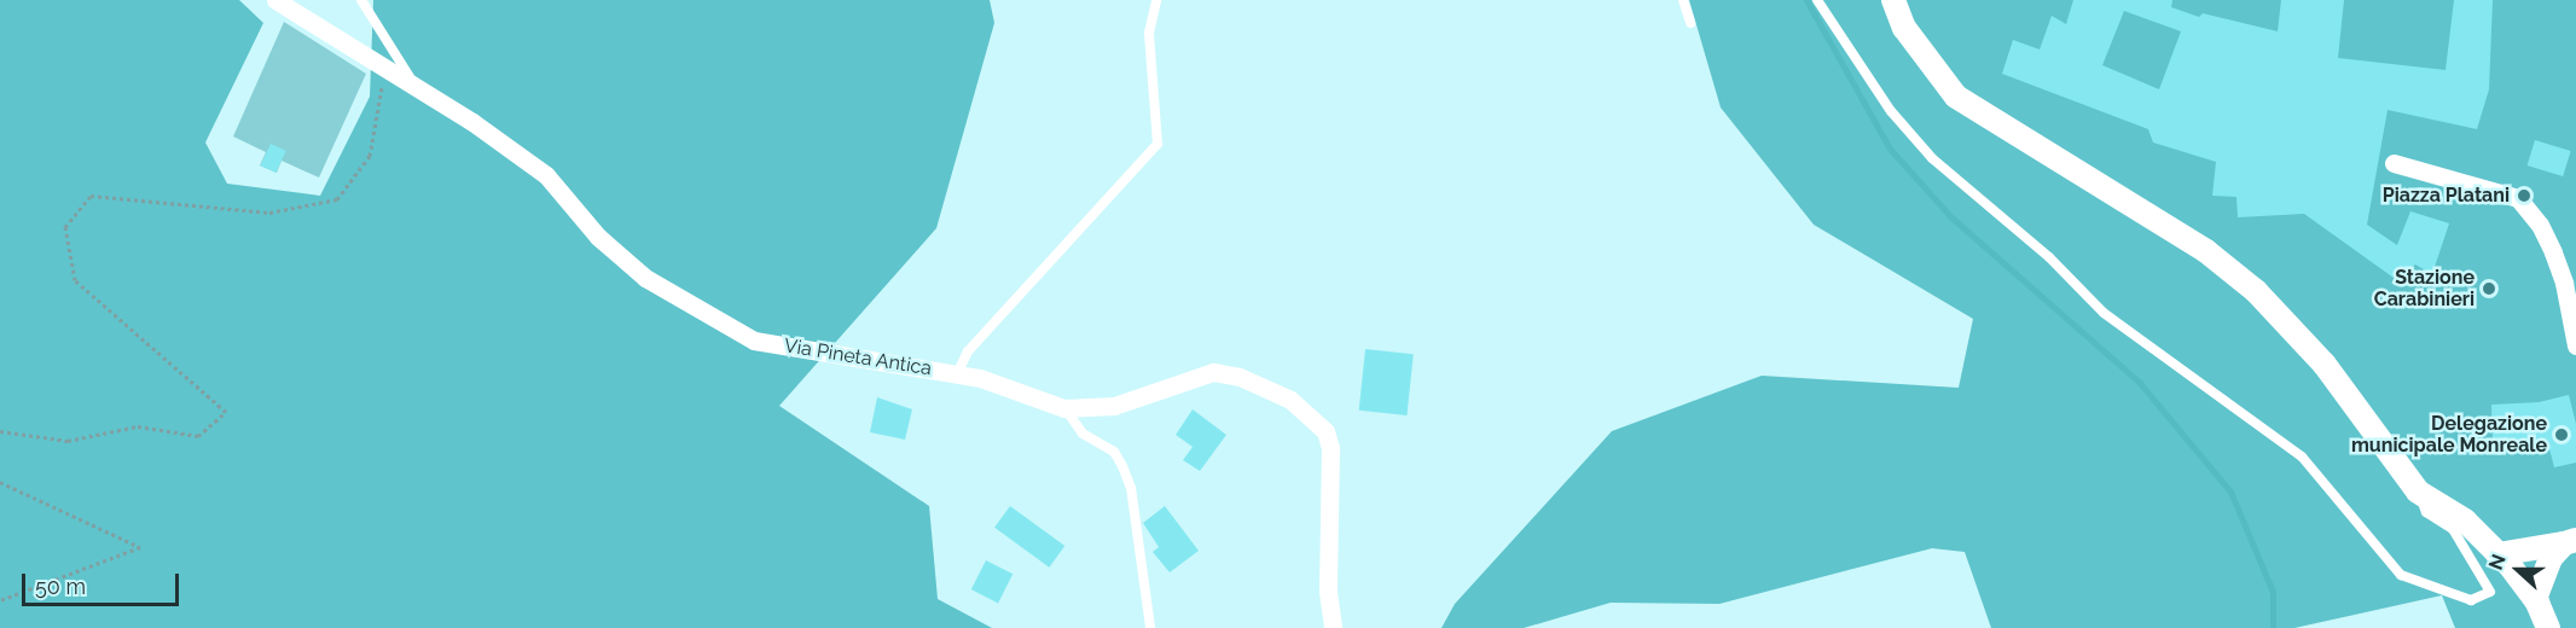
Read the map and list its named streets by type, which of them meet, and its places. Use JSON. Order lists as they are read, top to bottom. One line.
{"streets":{"street":["Via Pineta Antica"]},"places":["Piazza Platani","Stazione Carabinieri","Delegazione municipale Monreale"],"scale_bar":"50 m","north":"left"}
